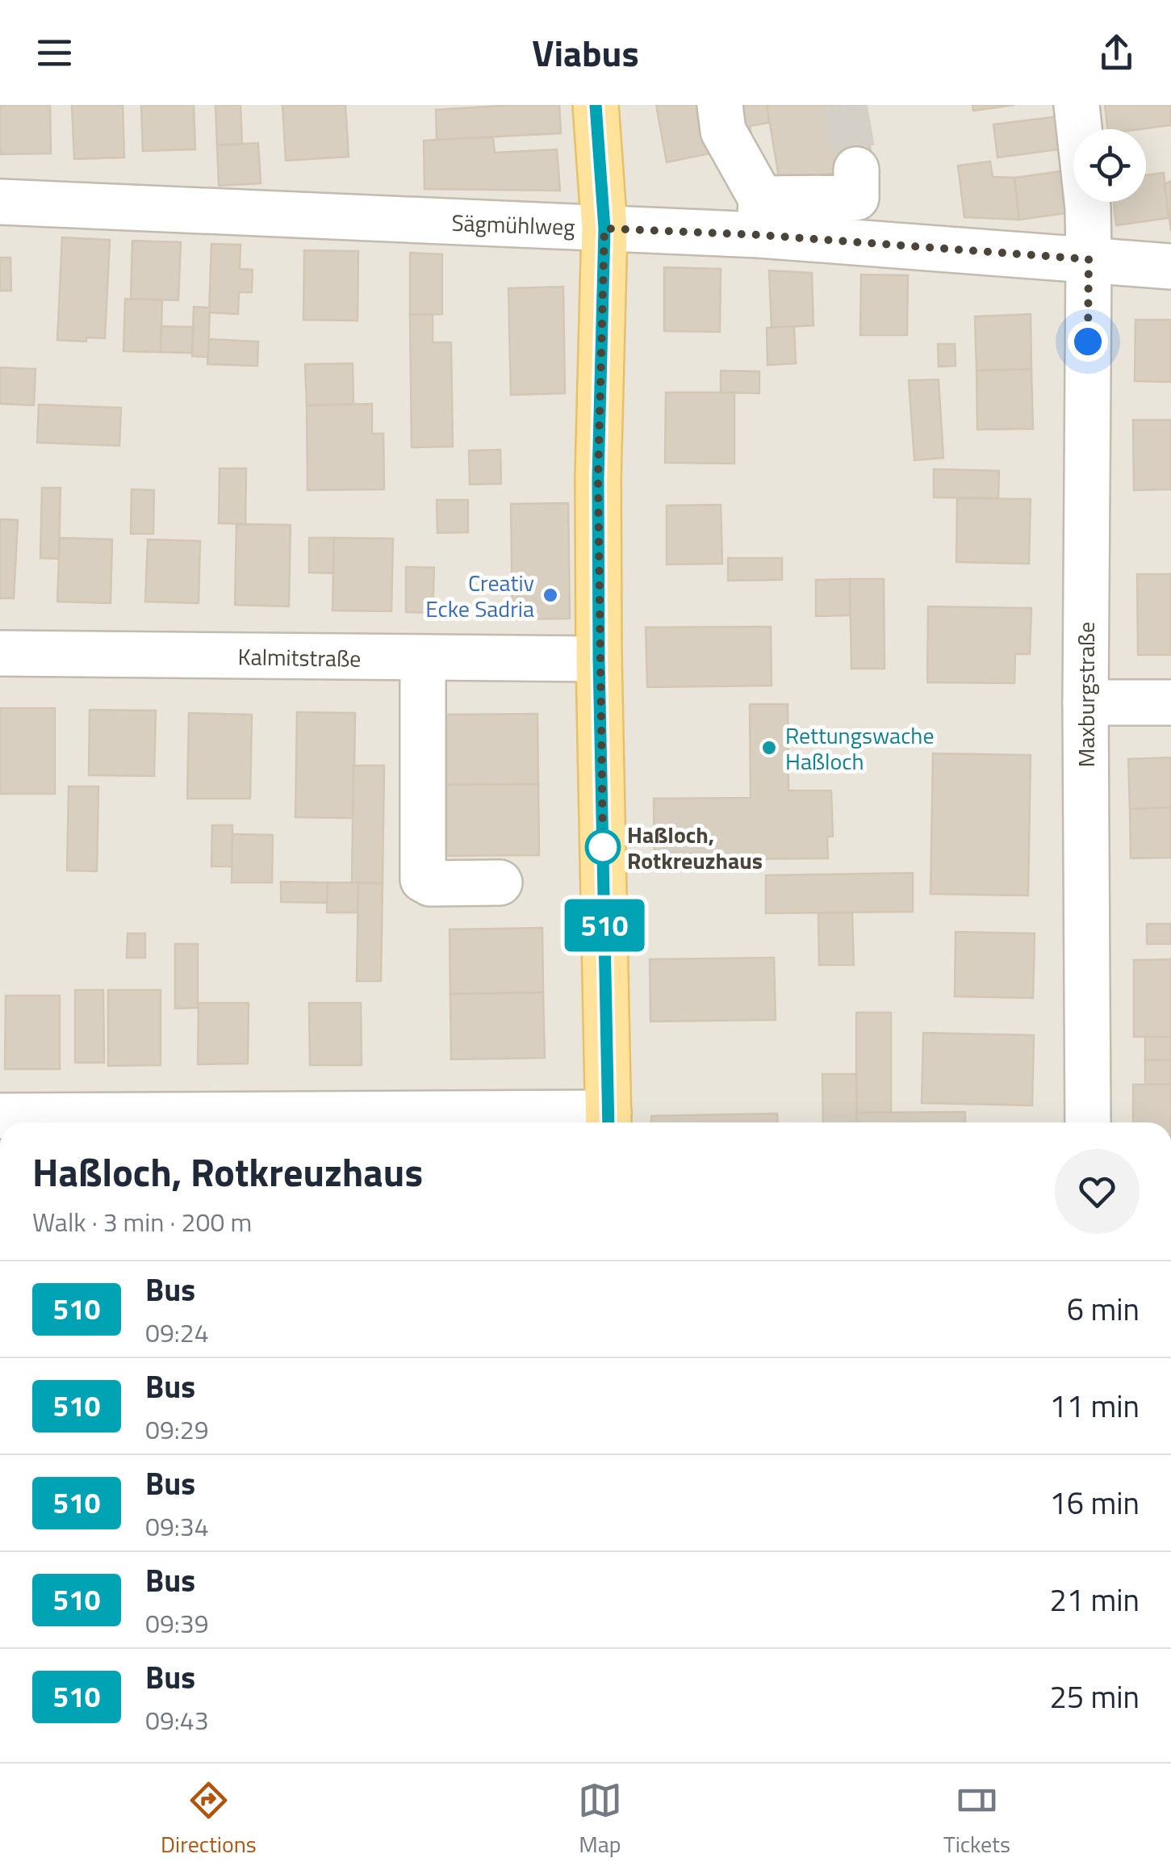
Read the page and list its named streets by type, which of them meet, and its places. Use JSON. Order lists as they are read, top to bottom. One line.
{"streets":{"street":["Sägmühlweg","Kalmitstraße","Maxburgstraße"]},"crossings":[["Sägmühlweg","Maxburgstraße"]],"places":["Creativ Ecke Sadria","Rettungswache Haßloch","Haßloch, Rotkreuzhaus"],"lines":["bus line 510"],"page":{"header":"Viabus","on_map":"510","heading":["Haßloch, Rotkreuzhaus","Walk · 3 min · 200 m"],"list":[{"mark":"510","name":"Bus","note":"09:24","value":"6 min"},{"mark":"510","name":"Bus","note":"09:29","value":"11 min"},{"mark":"510","name":"Bus","note":"09:34","value":"16 min"},{"mark":"510","name":"Bus","note":"09:39","value":"21 min"},{"mark":"510","name":"Bus","note":"09:43","value":"25 min"}],"tabs":["Directions","Map","Tickets"]}}
